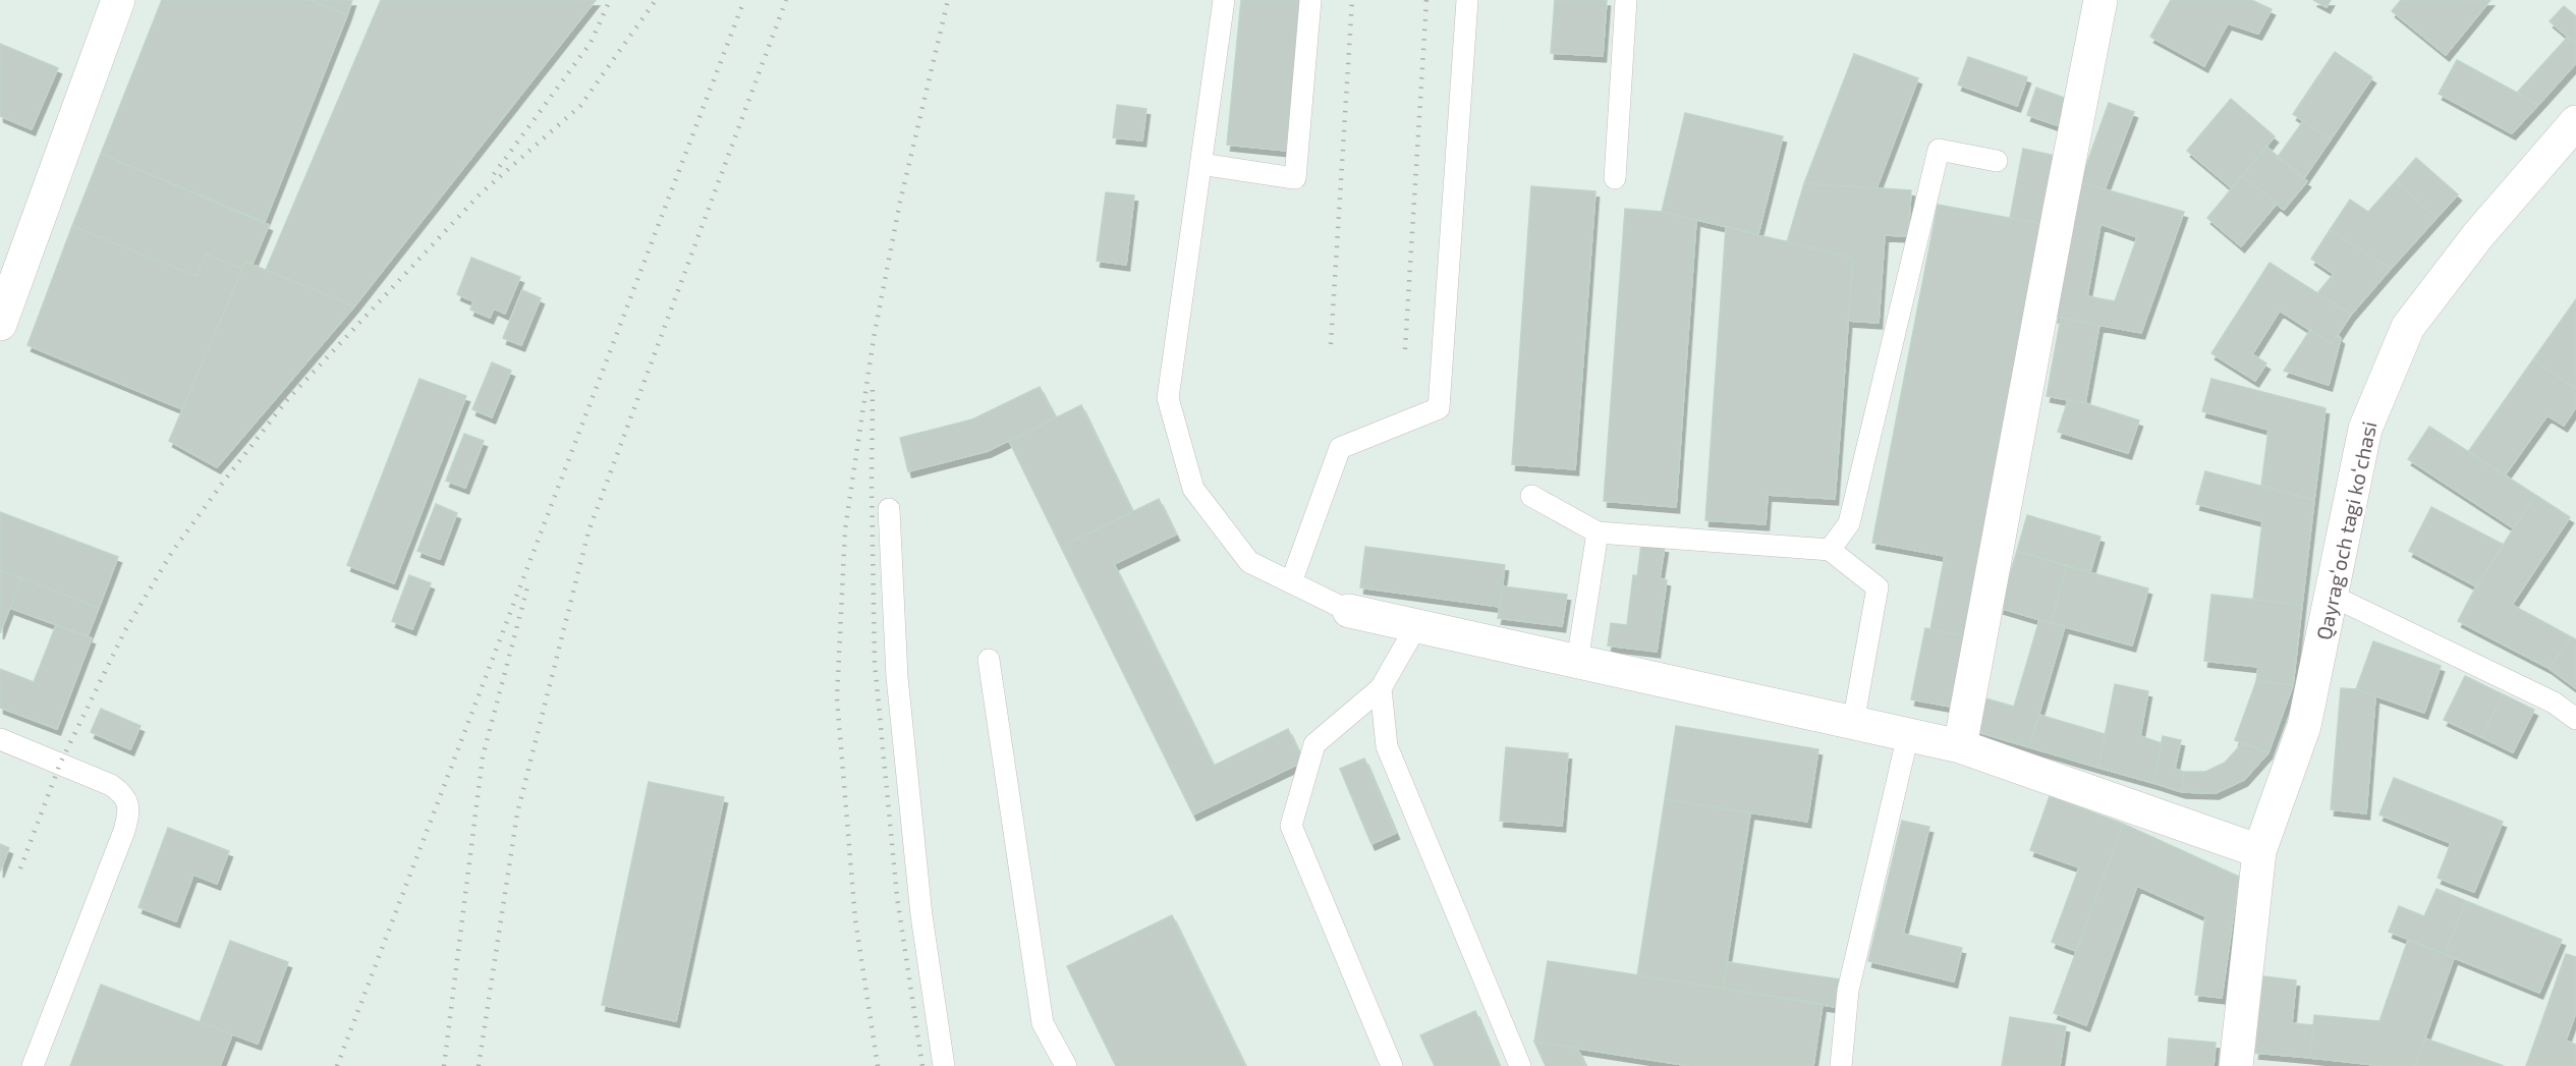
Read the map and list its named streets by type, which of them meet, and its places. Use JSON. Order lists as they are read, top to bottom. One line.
{"streets":{"street":["Qayragʻoch tagi koʻchasi"]}}
